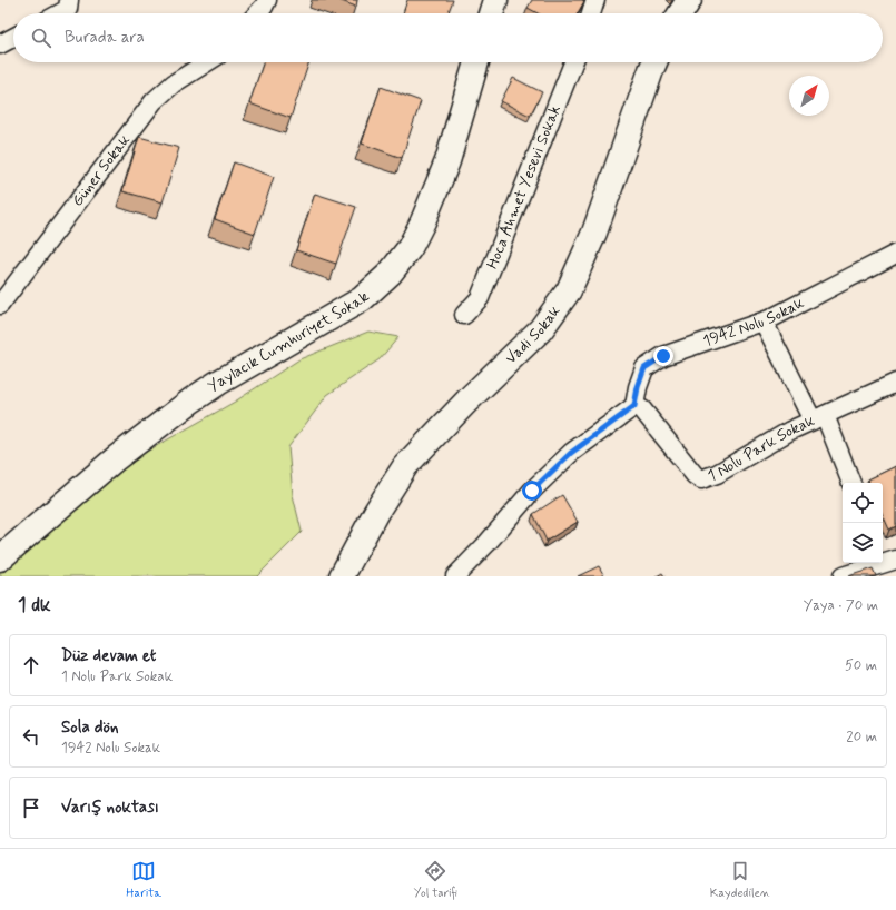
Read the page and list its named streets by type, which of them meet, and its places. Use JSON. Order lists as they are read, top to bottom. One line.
{"streets":{"street":["Güner Sokak","Hoca Ahmet Yesevi Sokak","1942 Nolu Sokak","Vadi Sokak","Yaylacık Cumhuriyet Sokak","1 Nolu Park Sokak"]},"crossings":[["1942 Nolu Sokak","1 Nolu Park Sokak"]],"north":"top right","page":{"search":"Burada ara","heading":["1 dk","Yaya · 70 m"],"list":[["Düz devam et","1 Nolu Park Sokak","50 m"],["Sola dön","1942 Nolu Sokak","20 m"],"Varış noktası"],"nav":["Harita","Yol tarifi","Kaydedilen"]}}
